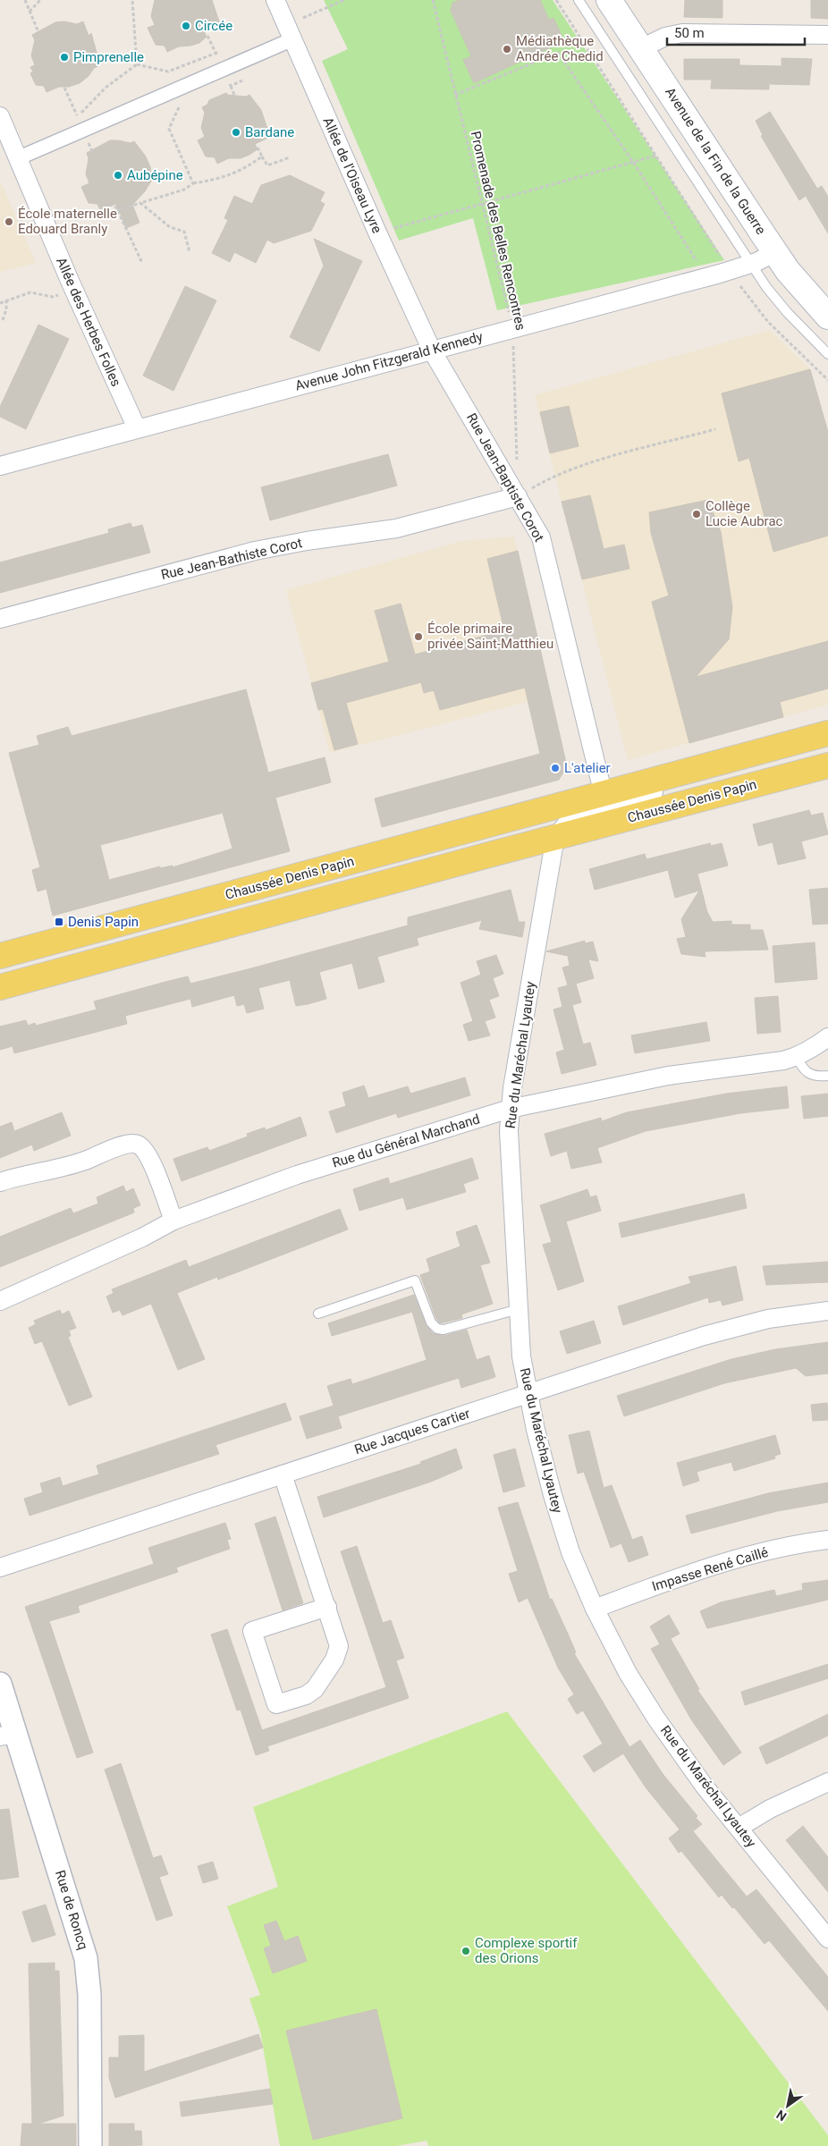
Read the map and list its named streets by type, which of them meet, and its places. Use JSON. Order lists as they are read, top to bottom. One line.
{"streets":{"main road":["Avenue de la Fin de la Guerre","Chaussée Denis Papin"],"street":["Allée de l'Oiseau Lyre","Allée des Herbes Folles","Avenue John Fitzgerald Kennedy","Rue Jean-Baptiste Corot","Rue Jean-Bathiste Corot","Rue du Maréchal Lyautey","Rue du Général Marchand","Rue Jacques Cartier","Impasse René Caillé","Rue de Roncq"],"path":["Promenade des Belles Rencontres"]},"crossings":[["Avenue de la Fin de la Guerre","Avenue John Fitzgerald Kennedy"],["Allée de l'Oiseau Lyre","Avenue John Fitzgerald Kennedy"],["Allée de l'Oiseau Lyre","Rue Jean-Baptiste Corot"],["Promenade des Belles Rencontres","Avenue John Fitzgerald Kennedy"],["Allée des Herbes Folles","Avenue John Fitzgerald Kennedy"],["Avenue John Fitzgerald Kennedy","Rue Jean-Baptiste Corot"],["Rue Jean-Baptiste Corot","Rue Jean-Bathiste Corot"],["Rue Jean-Baptiste Corot","Chaussée Denis Papin"],["Chaussée Denis Papin","Rue du Maréchal Lyautey"],["Rue du Maréchal Lyautey","Rue du Général Marchand"],["Rue du Maréchal Lyautey","Rue Jacques Cartier"],["Rue du Maréchal Lyautey","Impasse René Caillé"]],"places":{"other":["Circée","Médiathèque Andrée Chedid","Pimprenelle","Bardane","Aubépine","École maternelle Edouard Branly","Collège Lucie Aubrac","École primaire privée Saint-Matthieu","L'atelier","Complexe sportif des Orions"],"transit":["Denis Papin"]},"scale_bar":"50 m","north":"bottom left"}
